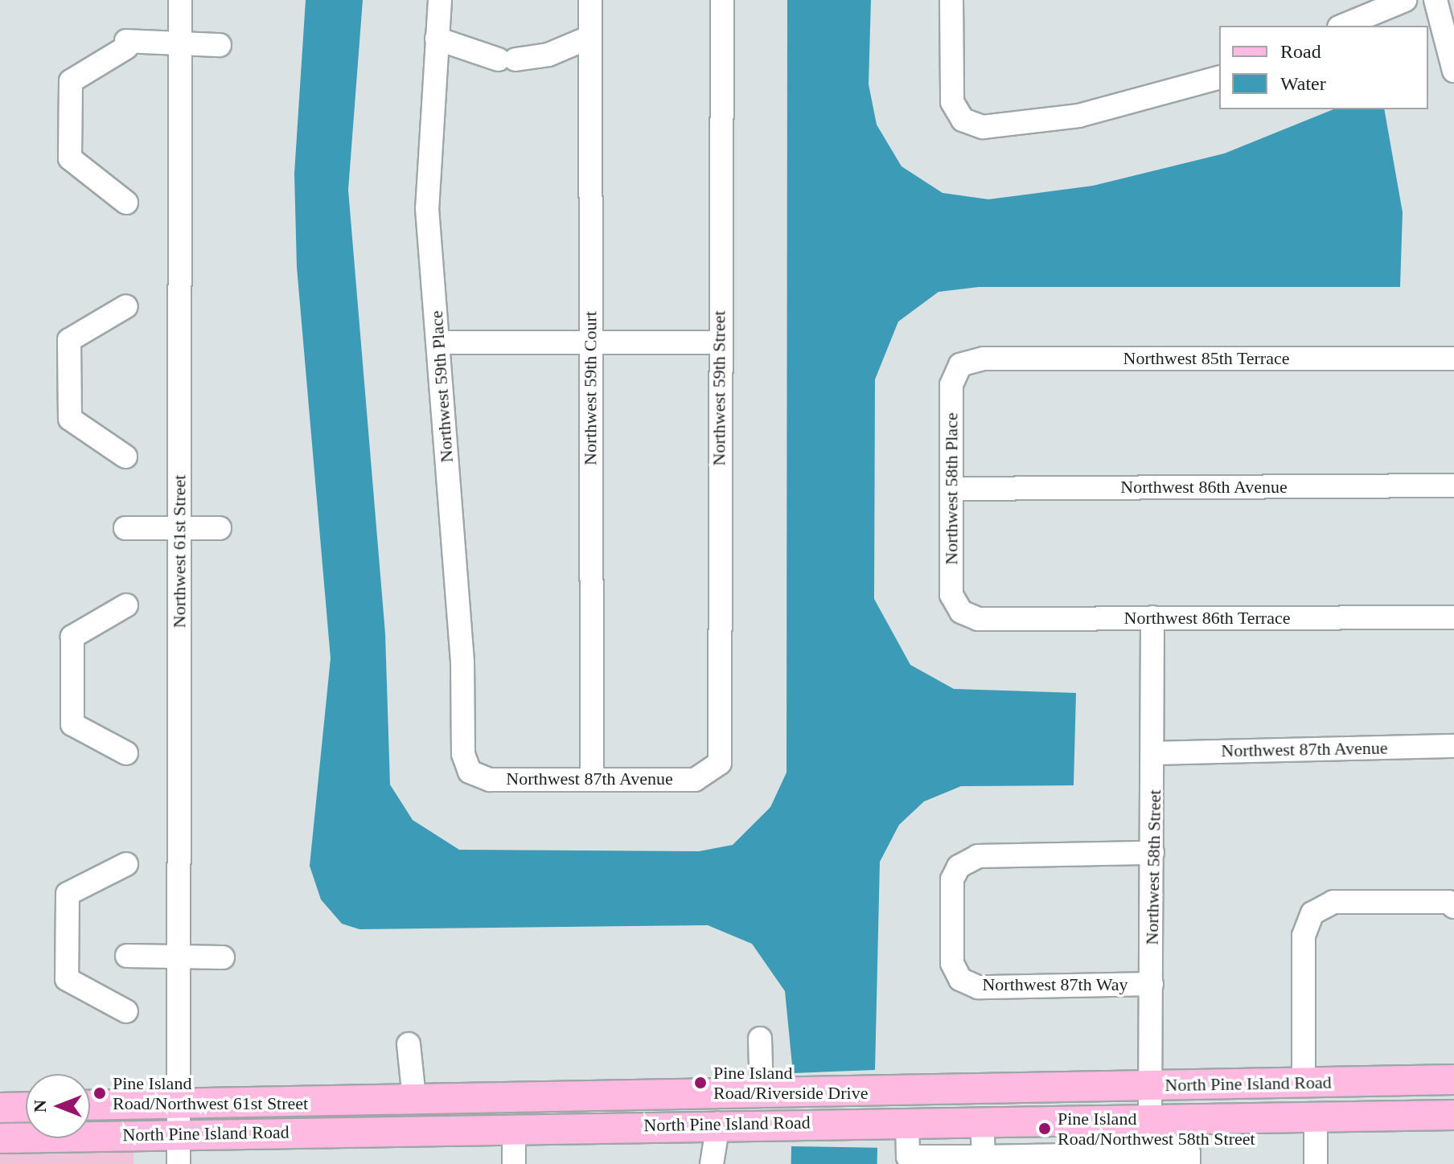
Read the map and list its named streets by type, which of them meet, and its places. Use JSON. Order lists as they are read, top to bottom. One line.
{"streets":{"main road":["North Pine Island Road"],"street":["Northwest 85th Terrace","Northwest 59th Place","Northwest 59th Court","Northwest 59th Street","Northwest 86th Avenue","Northwest 58th Place","Northwest 61st Street","Northwest 86th Terrace","Northwest 87th Avenue","Northwest 58th Street","Northwest 87th Way"]},"crossings":[["Northwest 85th Terrace","Northwest 58th Place"],["Northwest 59th Place","Northwest 87th Avenue"],["Northwest 59th Court","Northwest 87th Avenue"],["Northwest 59th Street","Northwest 87th Avenue"],["Northwest 86th Avenue","Northwest 58th Place"],["Northwest 58th Place","Northwest 86th Terrace"],["Northwest 61st Street","North Pine Island Road"],["Northwest 86th Terrace","Northwest 58th Street"],["Northwest 87th Avenue","Northwest 58th Street"],["Northwest 58th Street","Northwest 87th Way"],["Northwest 58th Street","North Pine Island Road"]],"places":["Pine Island Road/Riverside Drive","Pine Island Road/Northwest 61st Street","Pine Island Road/Northwest 58th Street"],"legend":["Road","Water"],"north":"left"}
